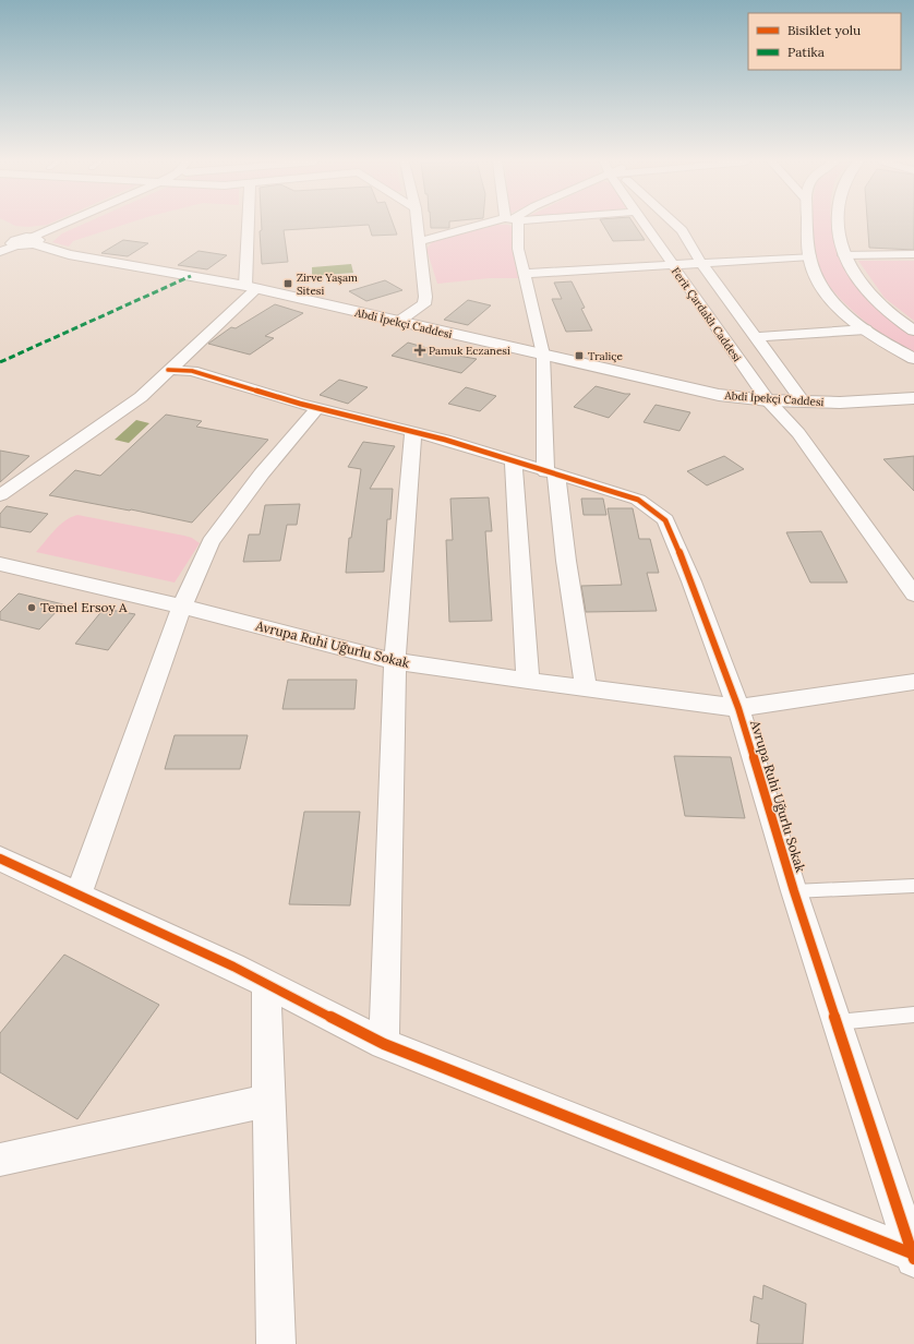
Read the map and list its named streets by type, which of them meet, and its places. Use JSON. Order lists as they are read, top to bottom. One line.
{"streets":{"main road":["Abdi İpekçi Caddesi"],"street":["Ferit Çardaklı Caddesi","Avrupa Ruhi Uğurlu Sokak"]},"crossings":[["Ferit Çardaklı Caddesi","Abdi İpekçi Caddesi"]],"places":{"transit":["Zirve Yaşam Sitesi","Traliçe"],"health":["Pamuk Eczanesi"],"other":["Temel Ersoy A"]},"legend":["Bisiklet yolu","Patika"]}
